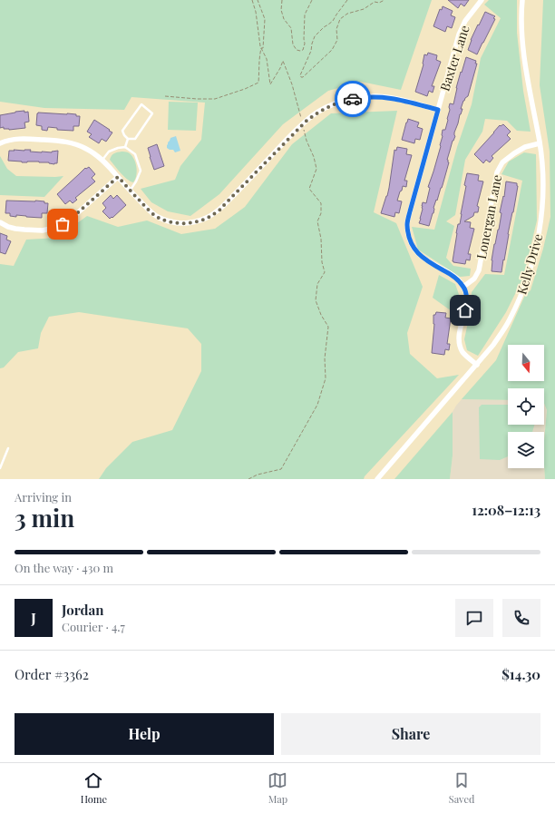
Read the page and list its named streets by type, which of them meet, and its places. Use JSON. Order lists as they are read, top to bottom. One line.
{"streets":{"street":["Baxter Lane","Lonergan Lane","Kelly Drive"]},"crossings":[["Baxter Lane","Lonergan Lane"],["Lonergan Lane","Kelly Drive"]],"north":"bottom","page":{"heading":["3 min","Arriving in","12:08–12:13"],"panel":["Jordan","Courier · 4.7","Order #3362","$14.30"],"bar":"On the way · 430 m","round":"J","buttons":["Help","Share"],"tabs":["Home","Map","Saved"]}}
